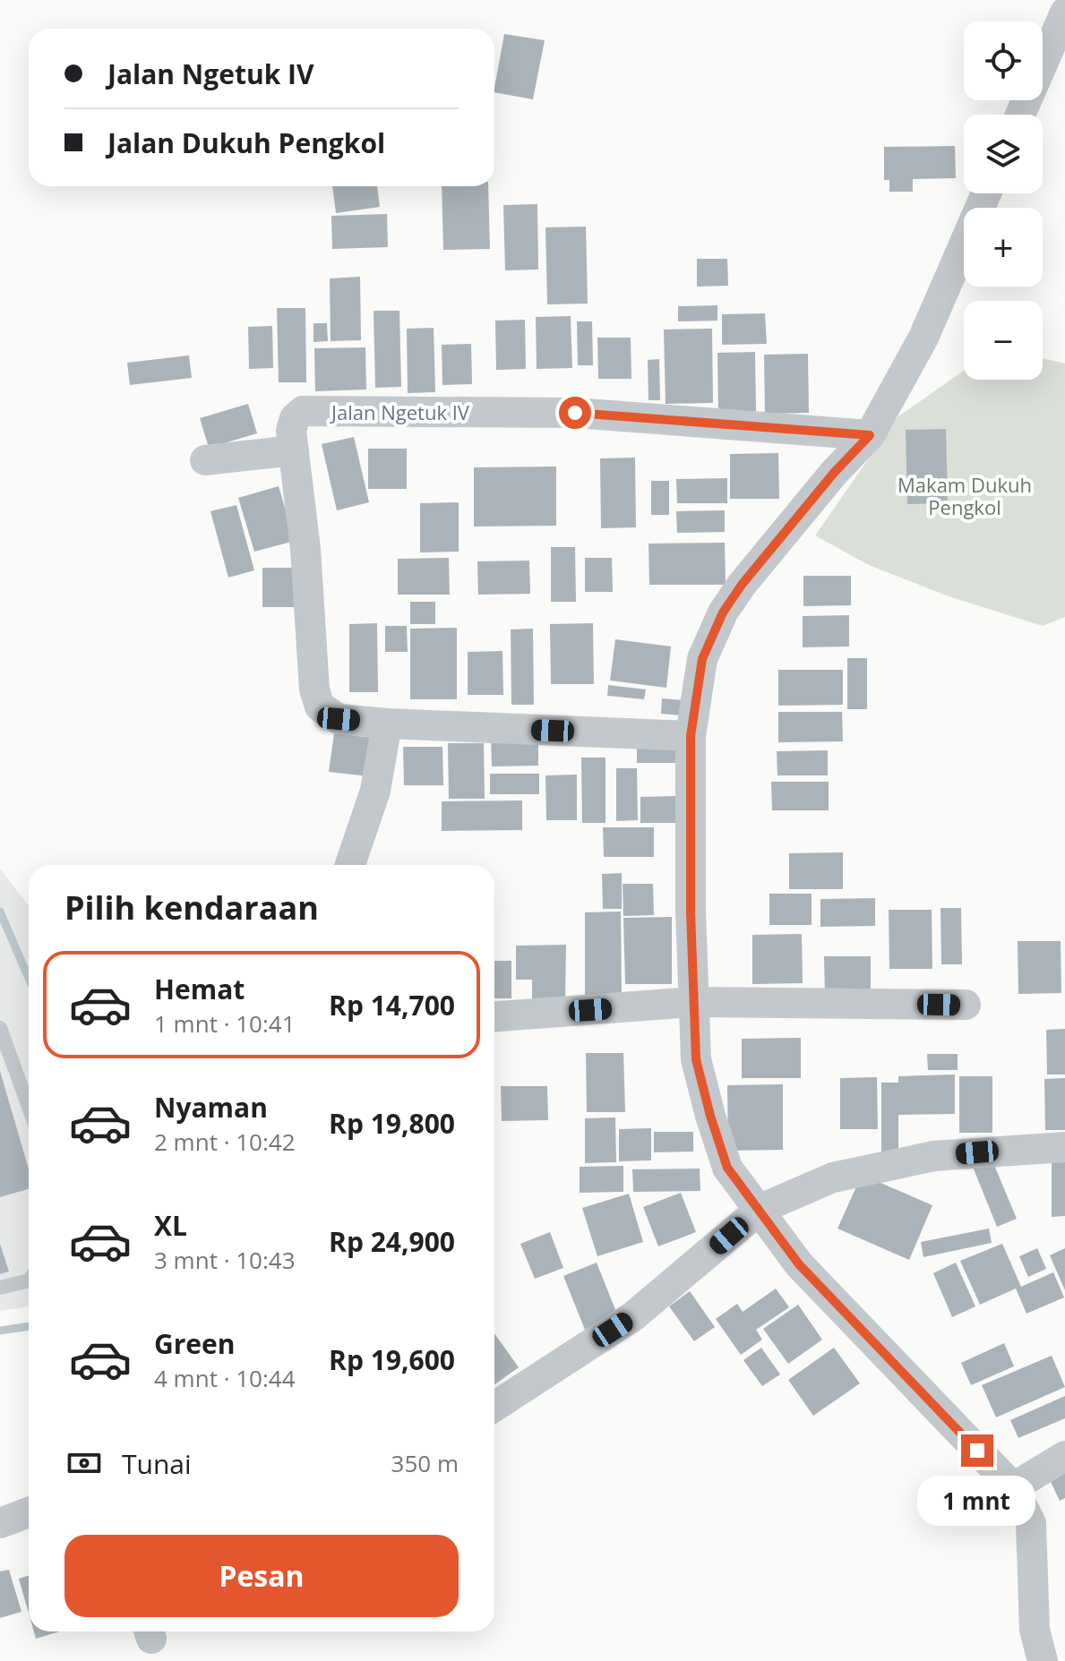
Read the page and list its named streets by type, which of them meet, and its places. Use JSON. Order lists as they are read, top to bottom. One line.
{"streets":{"street":["Jalan Ngetuk IV"]},"parks":["Makam Dukuh Pengkol"],"page":{"map_buttons":["+","−"],"banner":["Jalan Ngetuk IV","Jalan Dukuh Pengkol"],"heading":"Pilih kendaraan","list":[{"name":"Hemat","note":"1 mnt · 10:41","value":"Rp 14,700"},{"name":"Nyaman","note":"2 mnt · 10:42","value":"Rp 19,800"},{"name":"XL","note":"3 mnt · 10:43","value":"Rp 24,900"},{"name":"Green","note":"4 mnt · 10:44","value":"Rp 19,600"}],"pay":["Tunai","350 m"],"bubble":"1 mnt","buttons":"Pesan"}}
